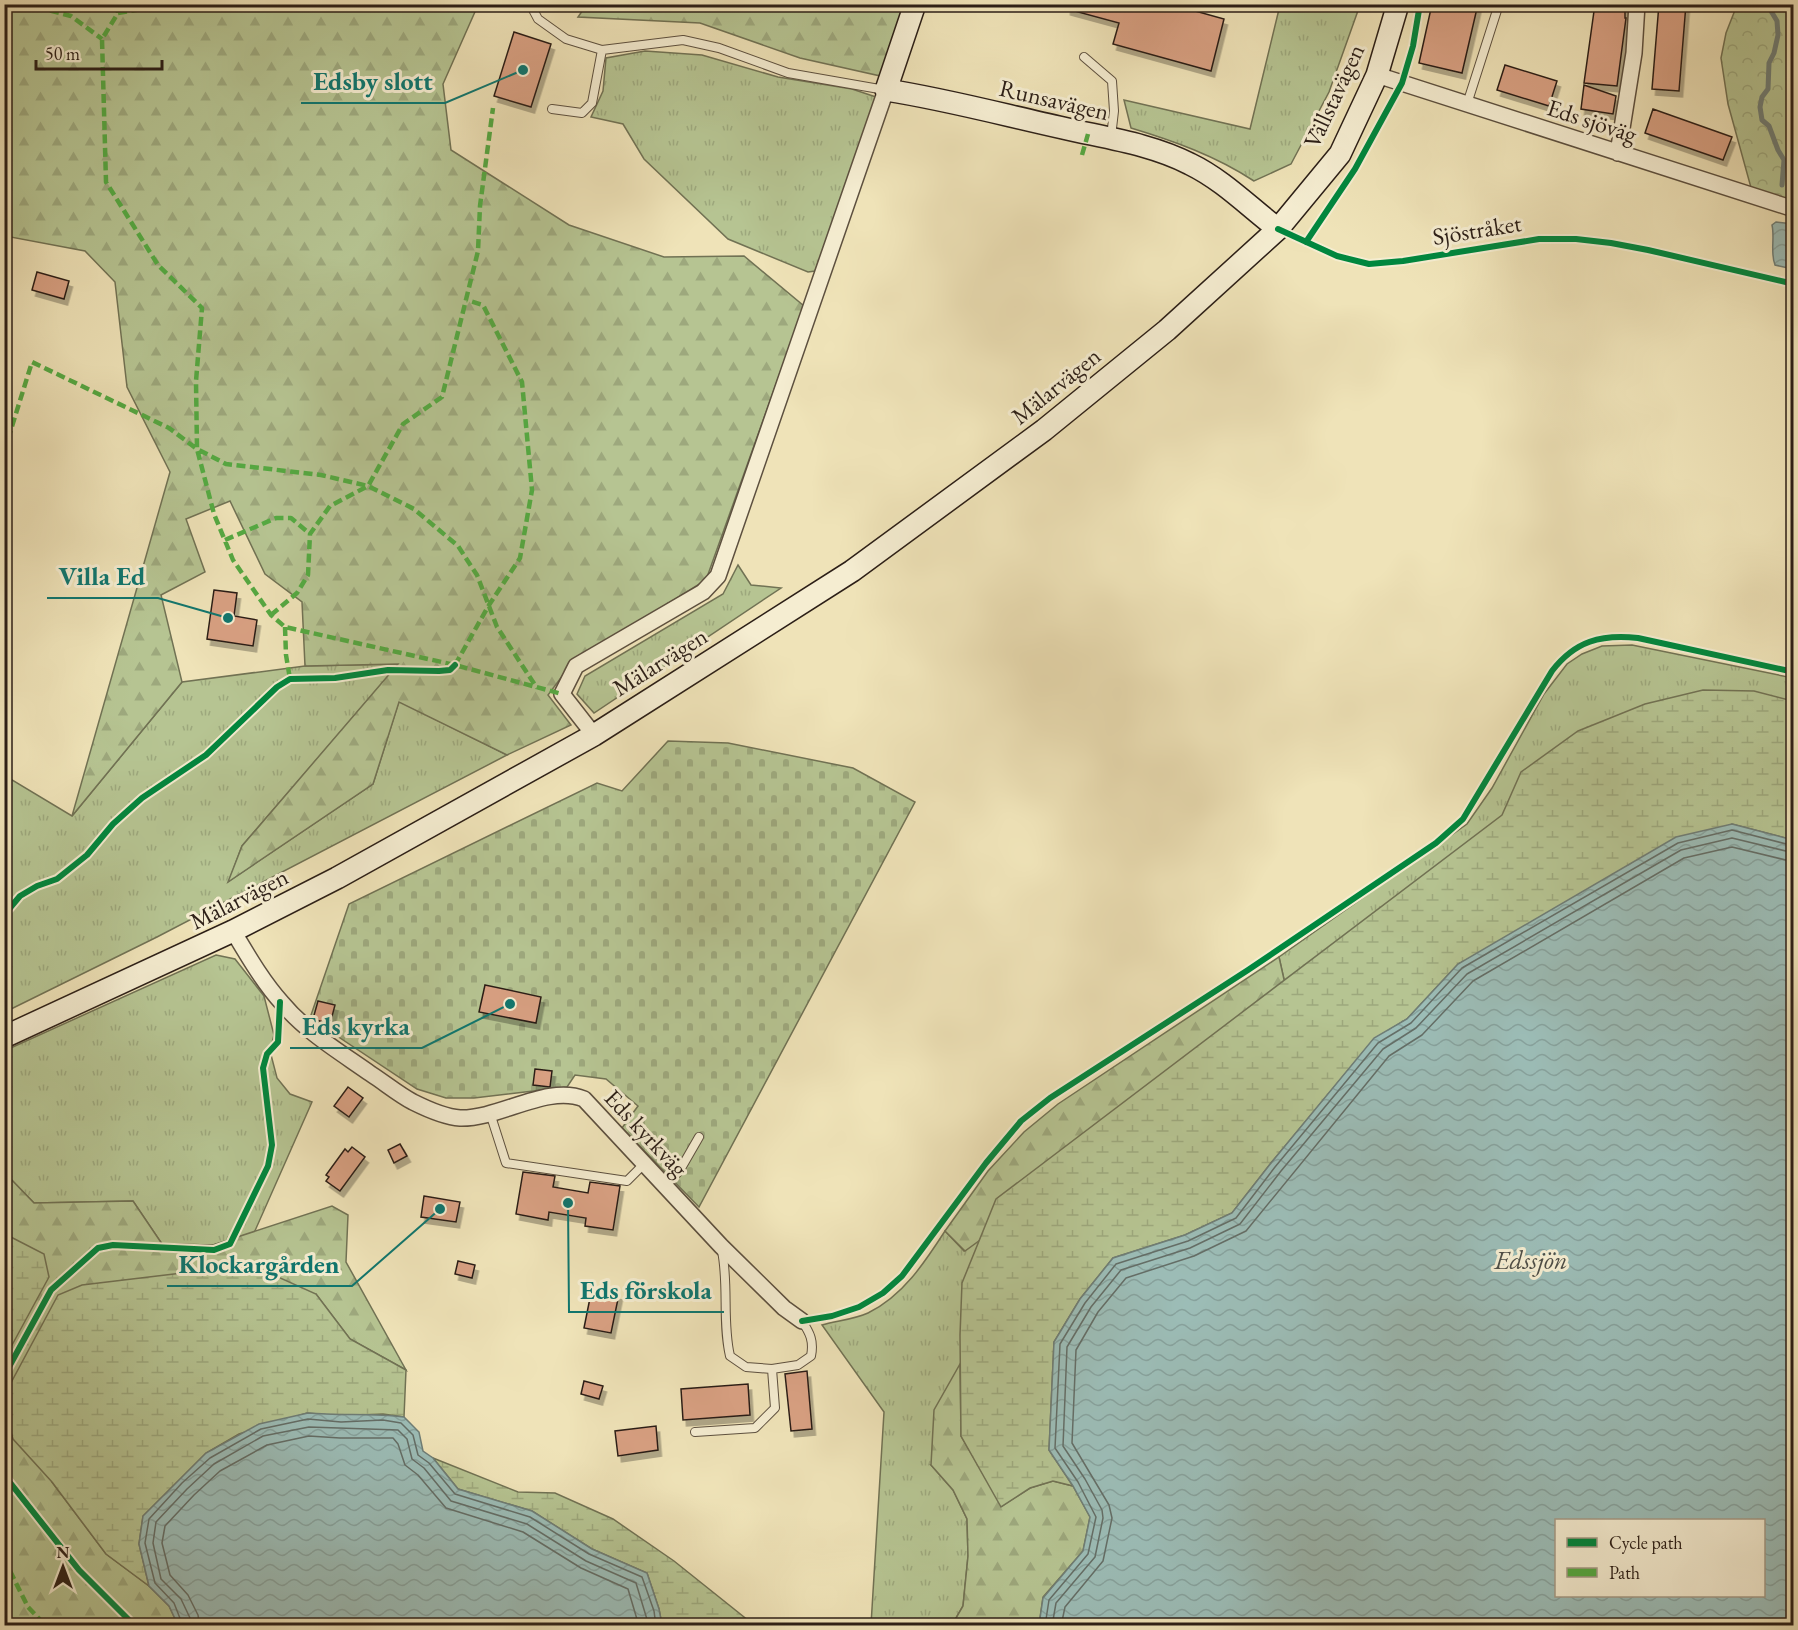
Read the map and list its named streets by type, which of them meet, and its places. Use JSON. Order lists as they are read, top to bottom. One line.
{"streets":{"main road":["Vällstavägen","Runsavägen","Mälarvägen"],"street":["Eds sjöväg","Eds kyrkväg"],"cycle path":["Sjöstråket"]},"crossings":[["Vällstavägen","Runsavägen"],["Vällstavägen","Eds sjöväg"],["Vällstavägen","Mälarvägen"],["Runsavägen","Mälarvägen"],["Mälarvägen","Eds kyrkväg"]],"water":["Edssjön"],"places":["Edsby slott","Villa Ed","Eds kyrka","Eds förskola","Klockargården"],"legend":["Cycle path","Path"],"scale_bar":"50 m","north":"top"}
